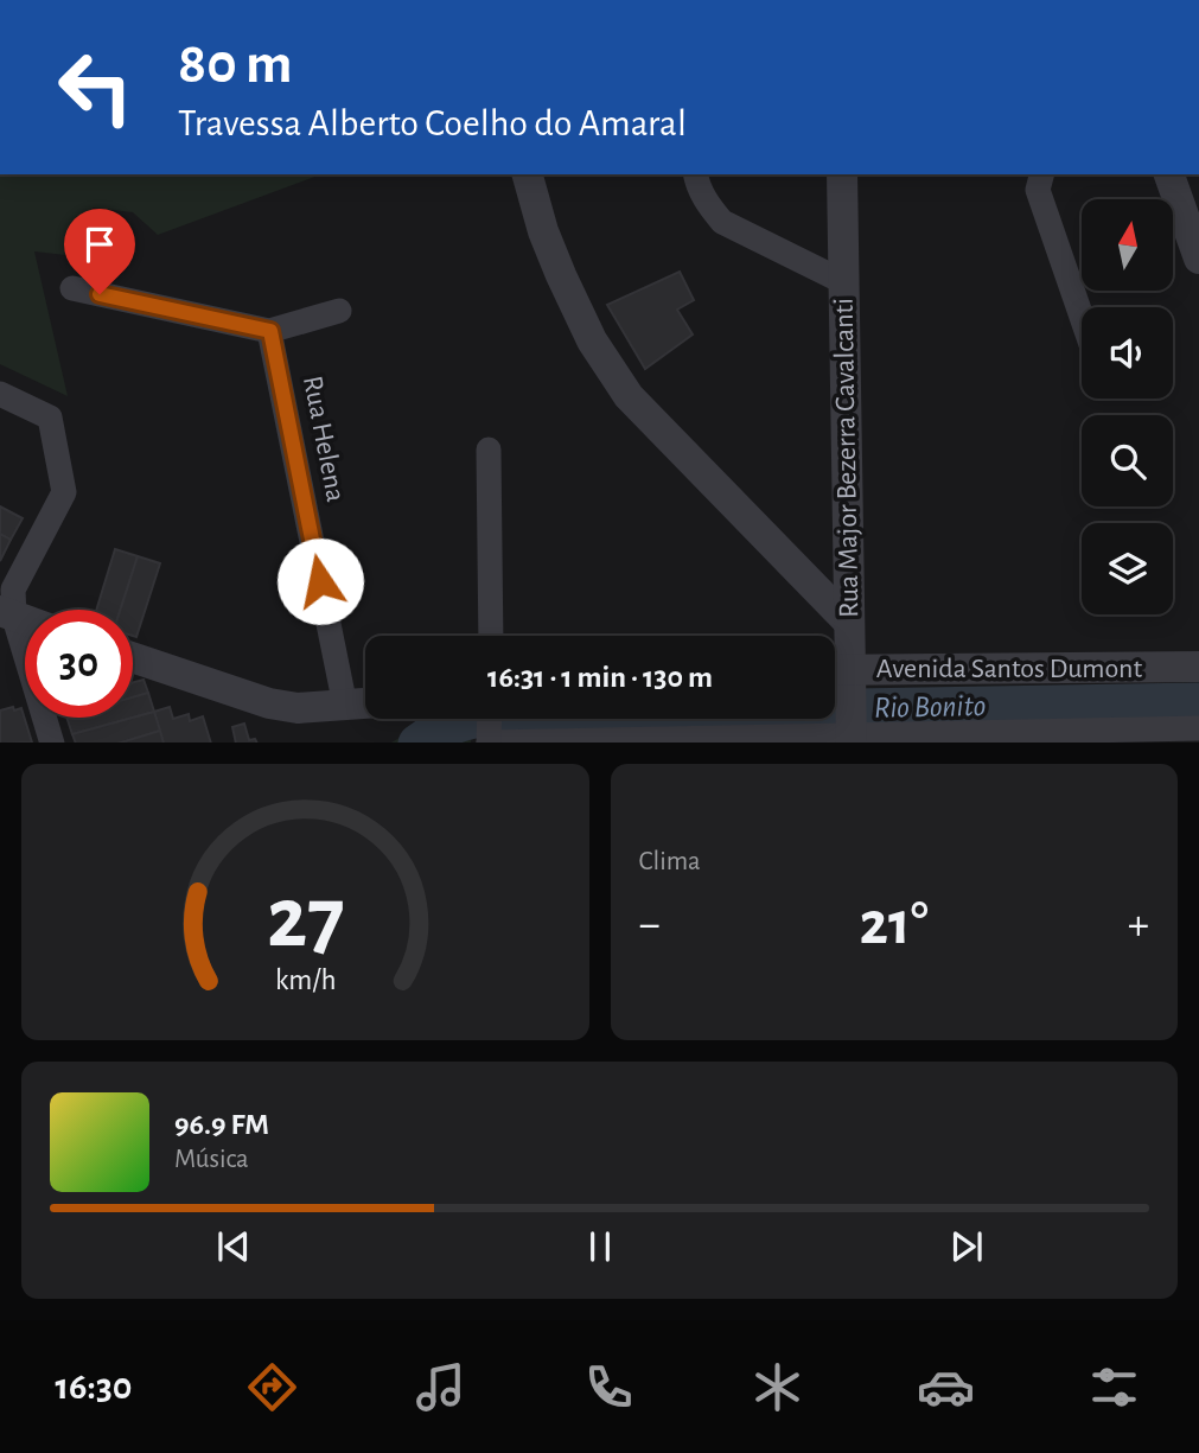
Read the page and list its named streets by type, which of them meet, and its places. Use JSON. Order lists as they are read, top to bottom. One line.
{"streets":{"street":["Rua Helena","Rua Major Bezerra Cavalcanti","Avenida Santos Dumont"]},"crossings":[["Rua Major Bezerra Cavalcanti","Avenida Santos Dumont"]],"water":["Rio Bonito"],"north":"top","page":{"turn":["80 m","Travessa Alberto Coelho do Amaral"],"limit":"30","trip":"16:31 · 1 min · 130 m","tile":"Clima","heat":["−","21°","+"],"song":["96.9 FM","Música"],"tabs":"16:30","gauge":["27","km/h"]}}
